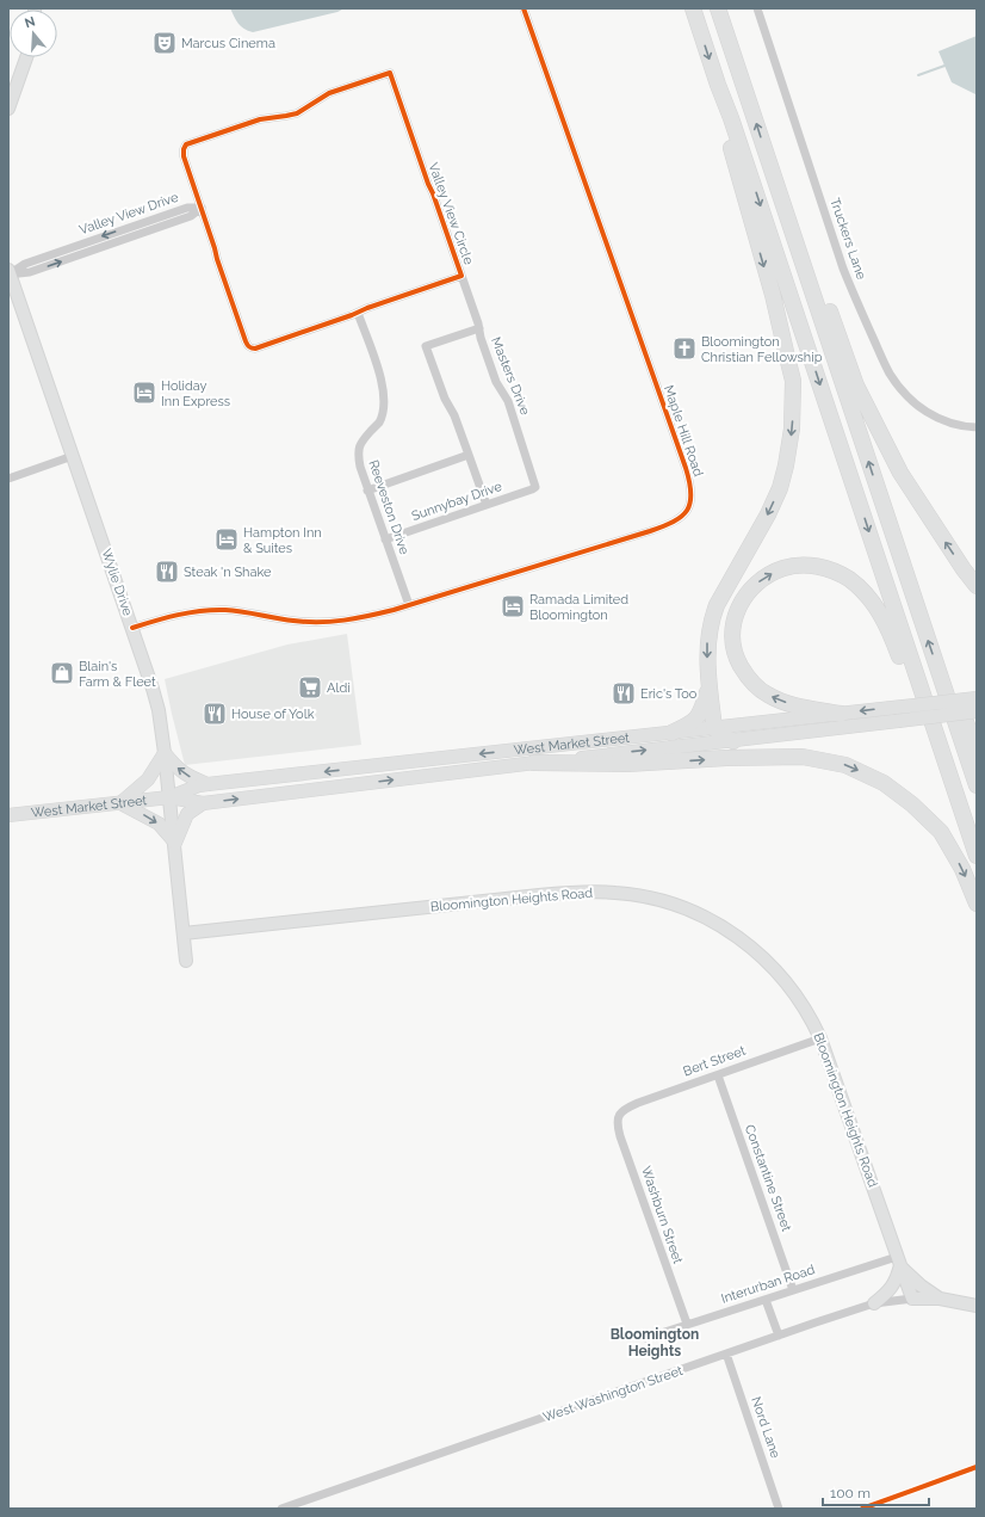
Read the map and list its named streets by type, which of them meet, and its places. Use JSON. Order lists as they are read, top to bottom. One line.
{"streets":{"main road":["Wylie Drive","West Market Street","Bloomington Heights Road","West Washington Street"],"street":["Valley View Drive","Valley View Circle","Truckers Lane","Masters Drive","Maple Hill Road","Sunnybay Drive","Reeveston Drive","Bert Street","Constantine Street","Washburn Street","Interurban Road","Nord Lane"]},"crossings":[["Valley View Drive","Valley View Circle"],["Valley View Drive","Wylie Drive"],["Valley View Circle","Masters Drive"],["Valley View Circle","Reeveston Drive"],["Masters Drive","Sunnybay Drive"],["Maple Hill Road","Reeveston Drive"],["Maple Hill Road","Wylie Drive"],["Sunnybay Drive","Reeveston Drive"],["Wylie Drive","West Market Street"],["Wylie Drive","Bloomington Heights Road"],["Bloomington Heights Road","Bert Street"],["Bloomington Heights Road","Interurban Road"],["Bloomington Heights Road","West Washington Street"],["Bert Street","Constantine Street"],["Bert Street","Washburn Street"],["Constantine Street","Interurban Road"],["Washburn Street","Interurban Road"],["West Washington Street","Nord Lane"]],"districts":["Bloomington Heights"],"places":{"theatre":["Marcus Cinema"],"church":["Bloomington Christian Fellowship"],"hotel":["Holiday Inn Express","Hampton Inn & Suites","Ramada Limited Bloomington"],"restaurant":["Steak 'n Shake","Eric's Too","House of Yolk"],"shop":["Blain's Farm & Fleet"],"supermarket":["Aldi"]},"scale_bar":"100 m","north":"top"}
